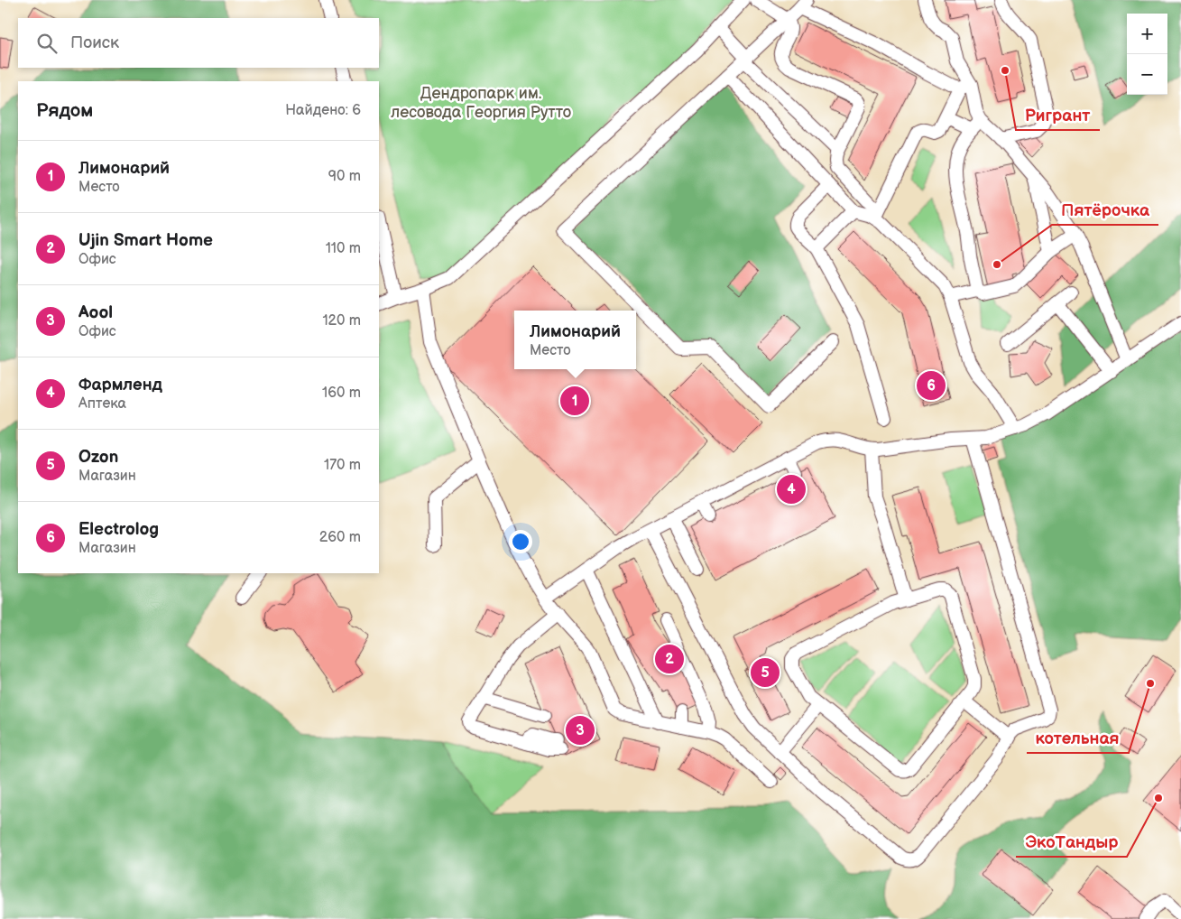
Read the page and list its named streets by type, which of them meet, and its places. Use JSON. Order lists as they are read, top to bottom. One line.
{"parks":["Дендропарк им. лесовода Георгия Рутто"],"places":["Ригрант","Пятёрочка","котельная","ЭкоТандыр"],"page":{"map_buttons":["+","−"],"search":"Поиск","heading":["Рядом","Найдено: 6"],"list":[{"mark":"1","name":"Лимонарий","note":"Место","value":"90 m"},{"mark":"2","name":"Ujin Smart Home","note":"Офис","value":"110 m"},{"mark":"3","name":"Aool","note":"Офис","value":"120 m"},{"mark":"4","name":"Фармленд","note":"Аптека","value":"160 m"},{"mark":"5","name":"Ozon","note":"Магазин","value":"170 m"},{"mark":"6","name":"Electrolog","note":"Магазин","value":"260 m"}],"popup":["Лимонарий","Место"],"pins":["6","1","4","2","5","3"]}}
